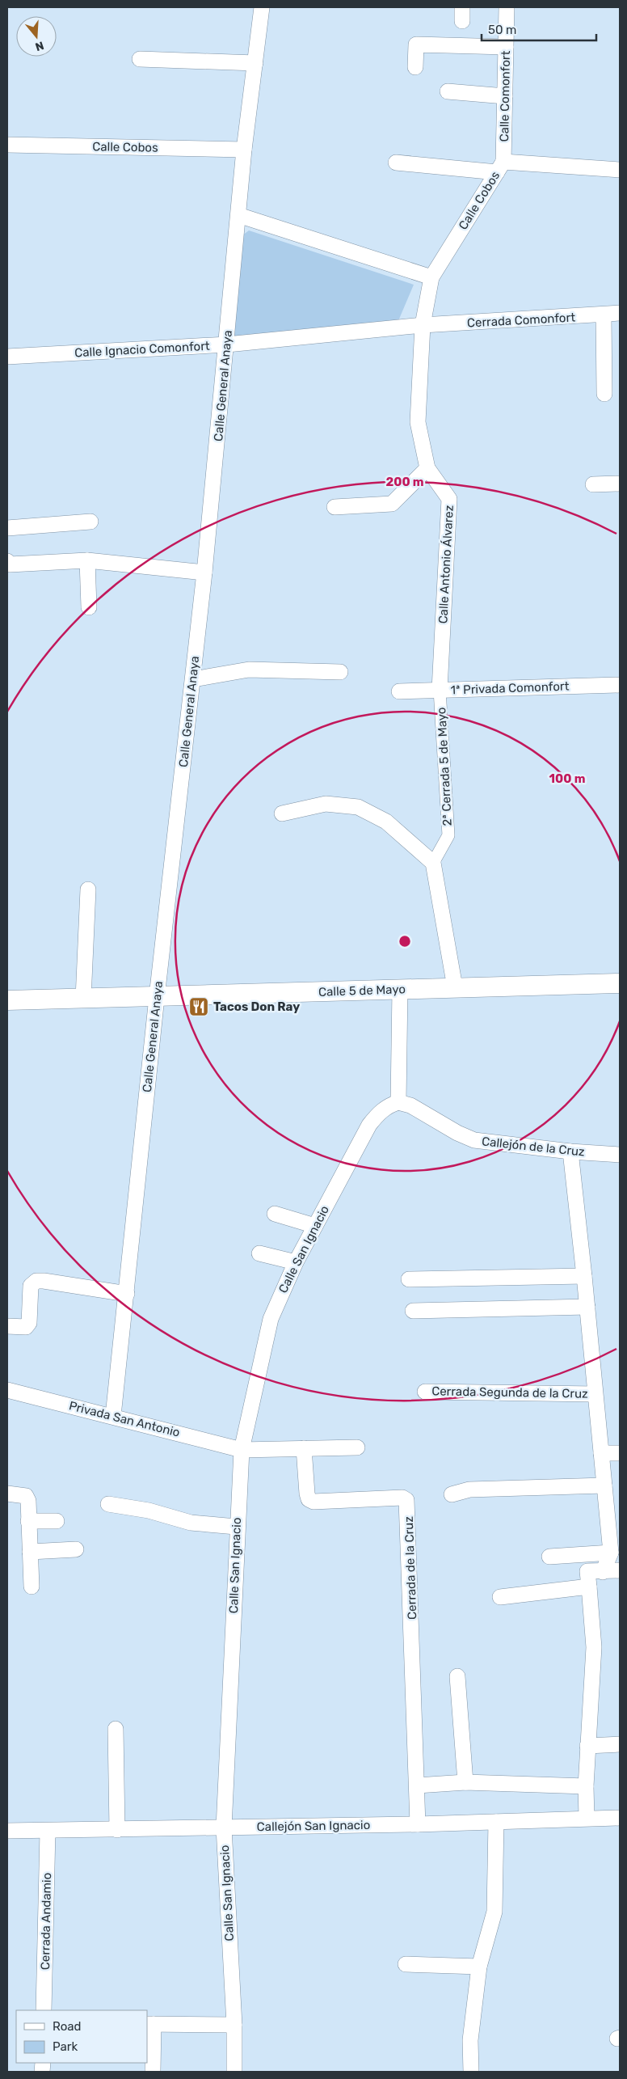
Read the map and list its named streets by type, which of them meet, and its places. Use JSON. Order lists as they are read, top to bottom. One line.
{"streets":{"street":["Calle Comonfort","Calle Cobos","Cerrada Comonfort","Calle Ignacio Comonfort","Calle General Anaya","Calle Antonio Álvarez","1ª Privada Comonfort","2ª Cerrada 5 de Mayo","Calle 5 de Mayo","Callejón de la Cruz","Calle San Ignacio","Cerrada Segunda de la Cruz","Privada San Antonio","Cerrada de la Cruz","Callejón San Ignacio","Cerrada Andamio"]},"crossings":[["Calle Comonfort","Calle Cobos"],["Calle Cobos","Cerrada Comonfort"],["Calle Cobos","Calle Ignacio Comonfort"],["Calle Cobos","Calle General Anaya"],["Calle Cobos","Calle Antonio Álvarez"],["Cerrada Comonfort","Calle Ignacio Comonfort"],["Cerrada Comonfort","Calle Antonio Álvarez"],["Calle Ignacio Comonfort","Calle General Anaya"],["Calle Ignacio Comonfort","Calle Antonio Álvarez"],["Calle General Anaya","Calle 5 de Mayo"],["Calle General Anaya","Privada San Antonio"],["Calle Antonio Álvarez","1ª Privada Comonfort"],["Calle Antonio Álvarez","2ª Cerrada 5 de Mayo"],["1ª Privada Comonfort","2ª Cerrada 5 de Mayo"],["Callejón de la Cruz","Calle San Ignacio"],["Calle San Ignacio","Privada San Antonio"],["Calle San Ignacio","Callejón San Ignacio"],["Privada San Antonio","Cerrada de la Cruz"],["Callejón San Ignacio","Cerrada Andamio"]],"places":{"restaurant":["Tacos Don Ray"]},"legend":["Road","Park"],"scale_bar":"50 m","north":"bottom","rings":["200 m","100 m"]}
